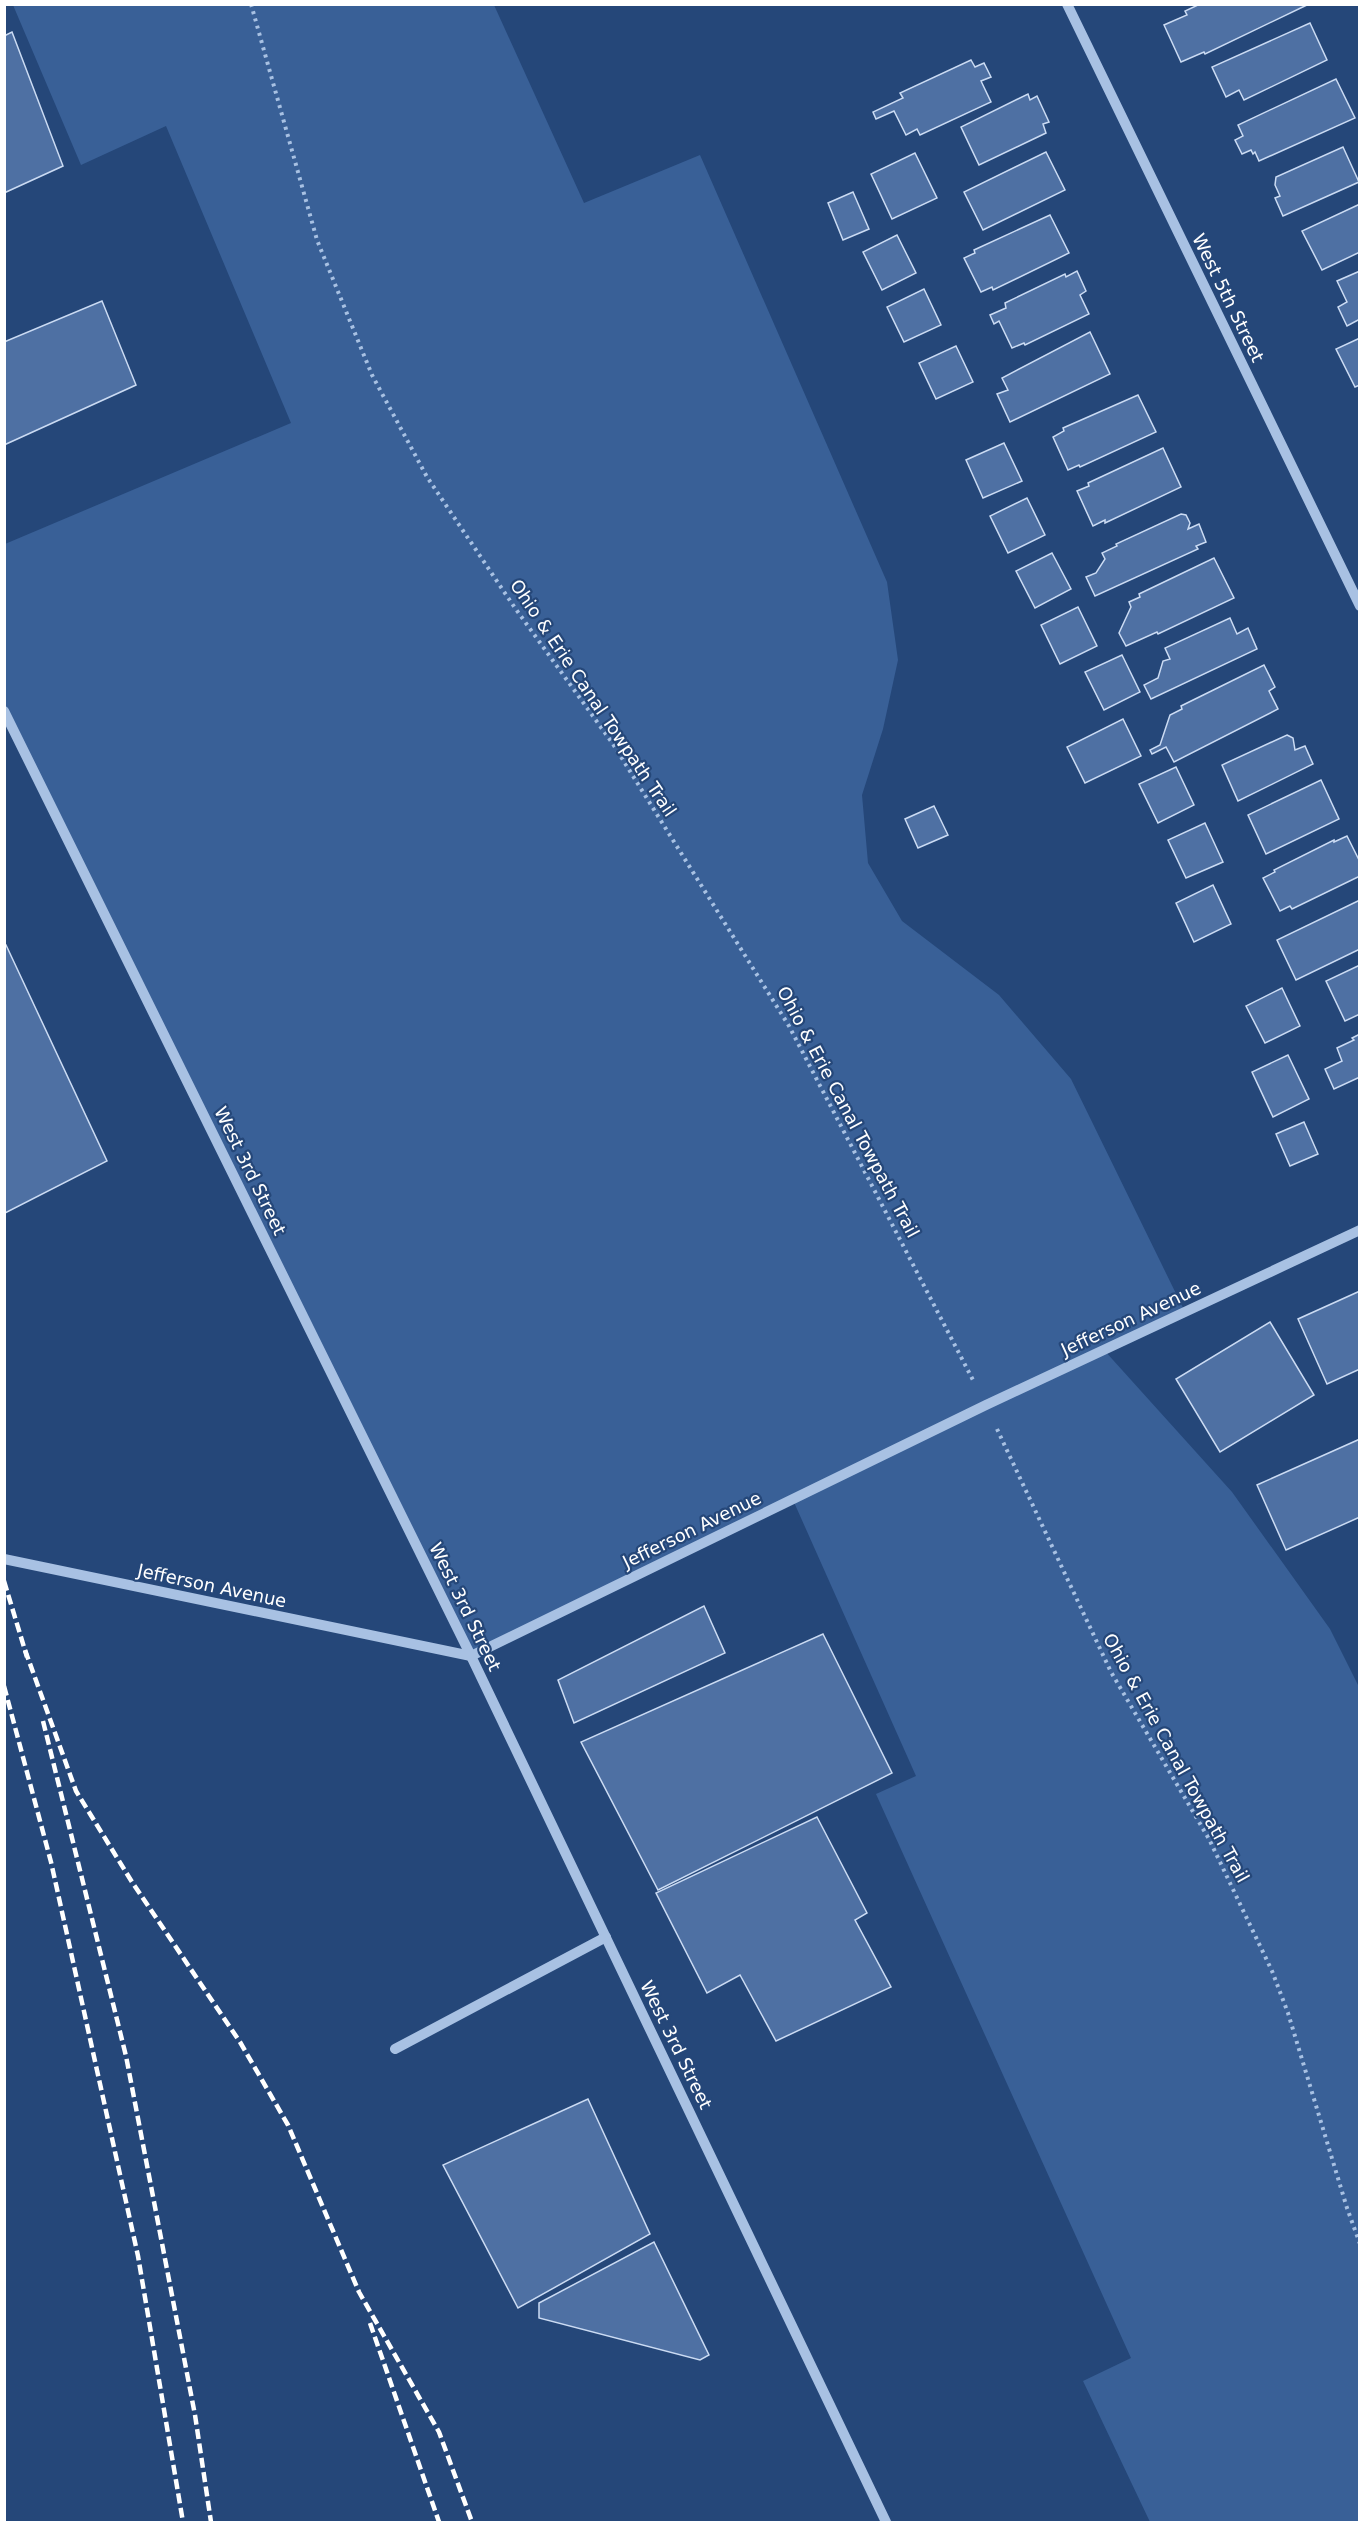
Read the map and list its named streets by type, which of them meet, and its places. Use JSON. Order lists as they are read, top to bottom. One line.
{"streets":{"street":["West 5th Street","West 3rd Street","Jefferson Avenue"],"path":["Ohio & Erie Canal Towpath Trail"]},"crossings":[["West 3rd Street","Jefferson Avenue"]]}
